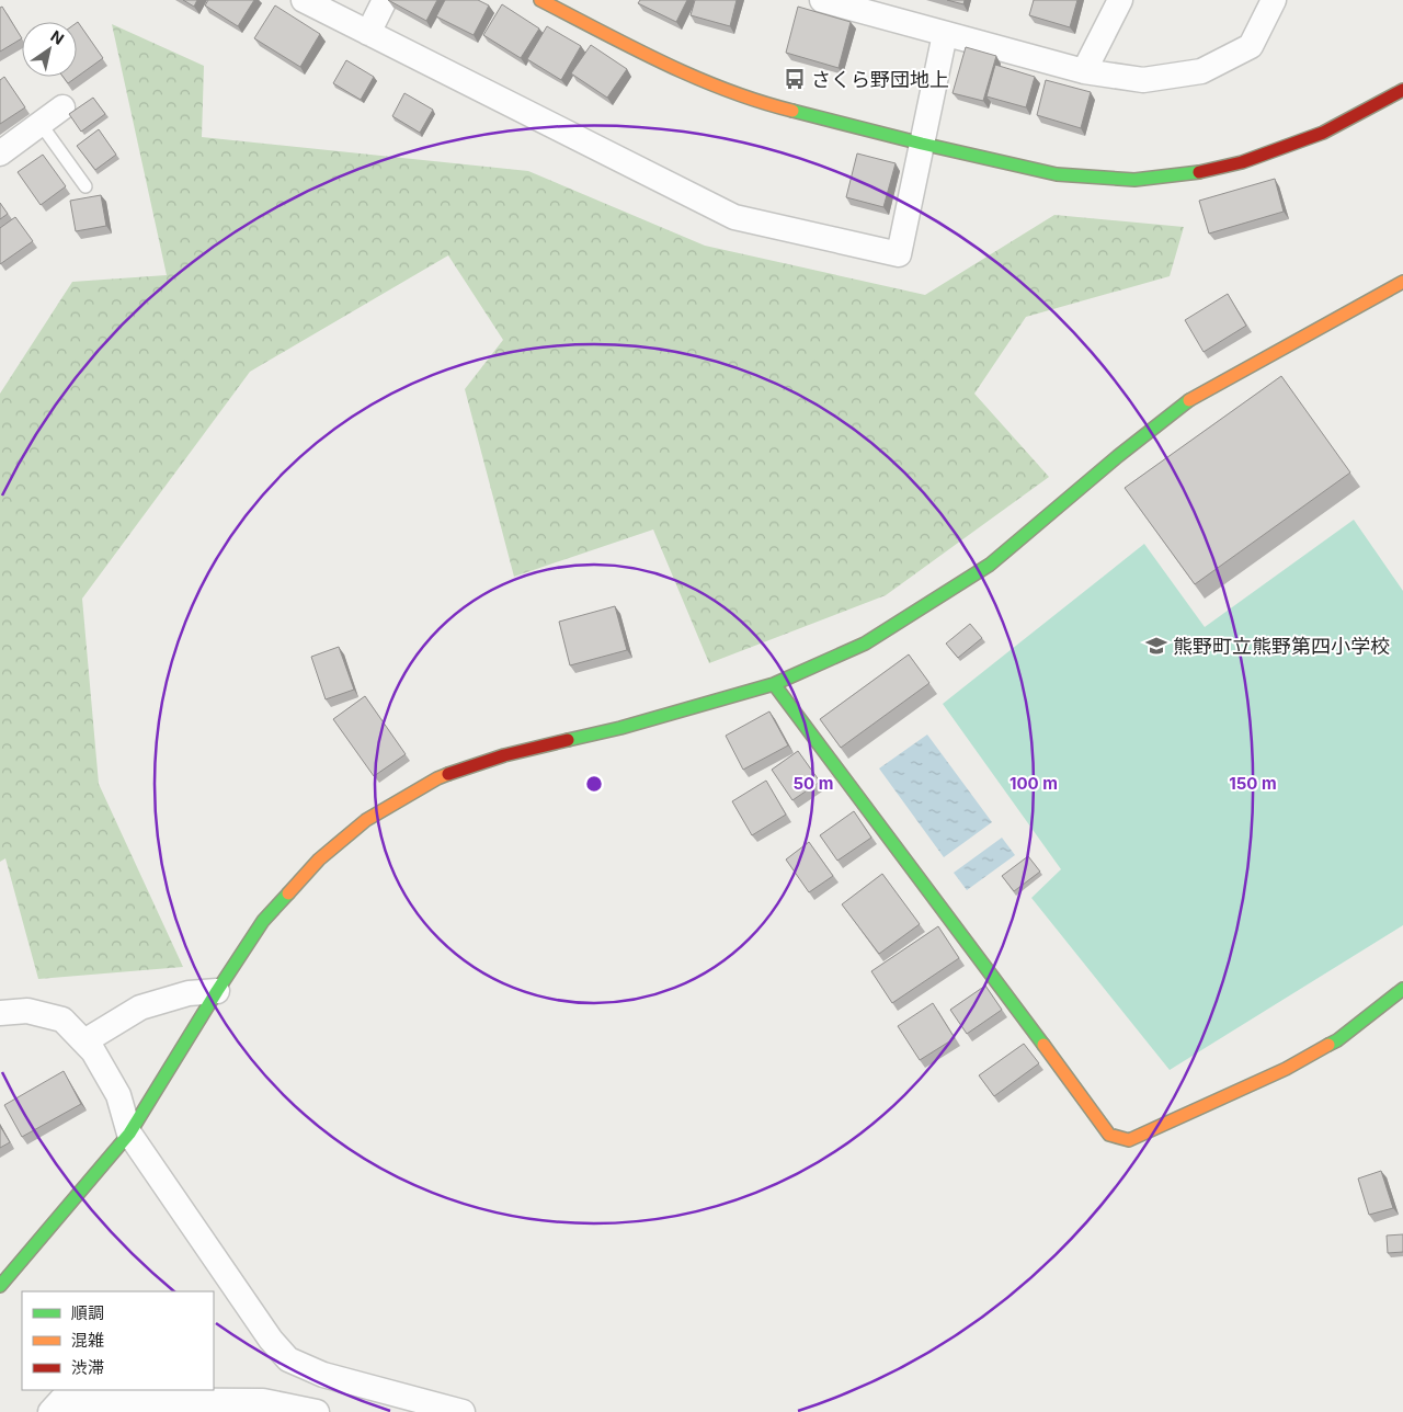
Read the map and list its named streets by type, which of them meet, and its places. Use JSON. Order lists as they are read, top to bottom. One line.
{"places":{"bus stop":["さくら野団地上"],"school or university":["熊野町立熊野第四小学校"]},"legend":["順調","混雑","渋滞"],"north":"top right","rings":["50 m","100 m","150 m"]}
